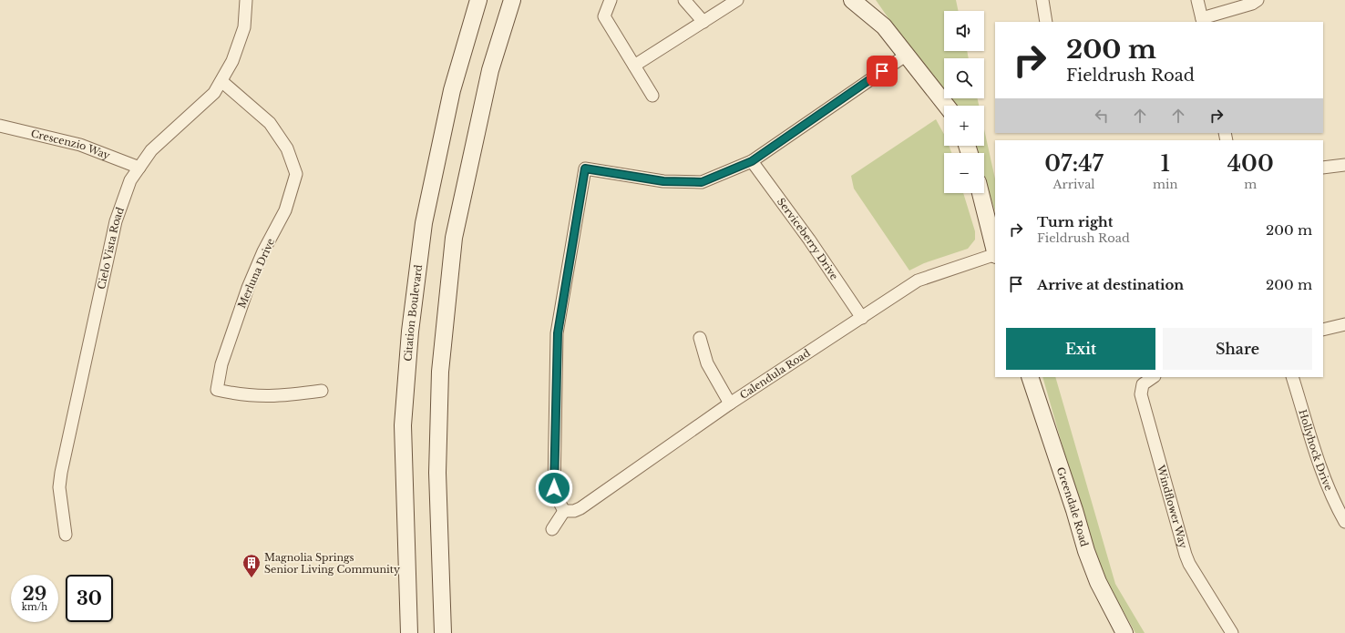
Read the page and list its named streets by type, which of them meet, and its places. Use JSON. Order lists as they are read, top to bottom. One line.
{"streets":{"main road":["Citation Boulevard","Greendale Road"],"street":["Crescenzio Way","Serviceberry Drive","Cielo Vista Road","Merluna Drive","Calendula Road","Hollyhock Drive","Windflower Way"]},"crossings":[["Crescenzio Way","Cielo Vista Road"],["Serviceberry Drive","Calendula Road"],["Cielo Vista Road","Merluna Drive"]],"places":{"building":["Magnolia Springs Senior Living Community"]},"page":{"map_buttons":["+","−"],"turn":["200 m","Fieldrush Road"],"eta":["07:47","Arrival","1","min","400","m"],"list":[{"name":"Turn right","note":"Fieldrush Road","value":"200 m"},{"name":"Arrive at destination","value":"200 m"}],"buttons":["Exit","Share"],"speed":"29 km/h","limit":"30"}}
